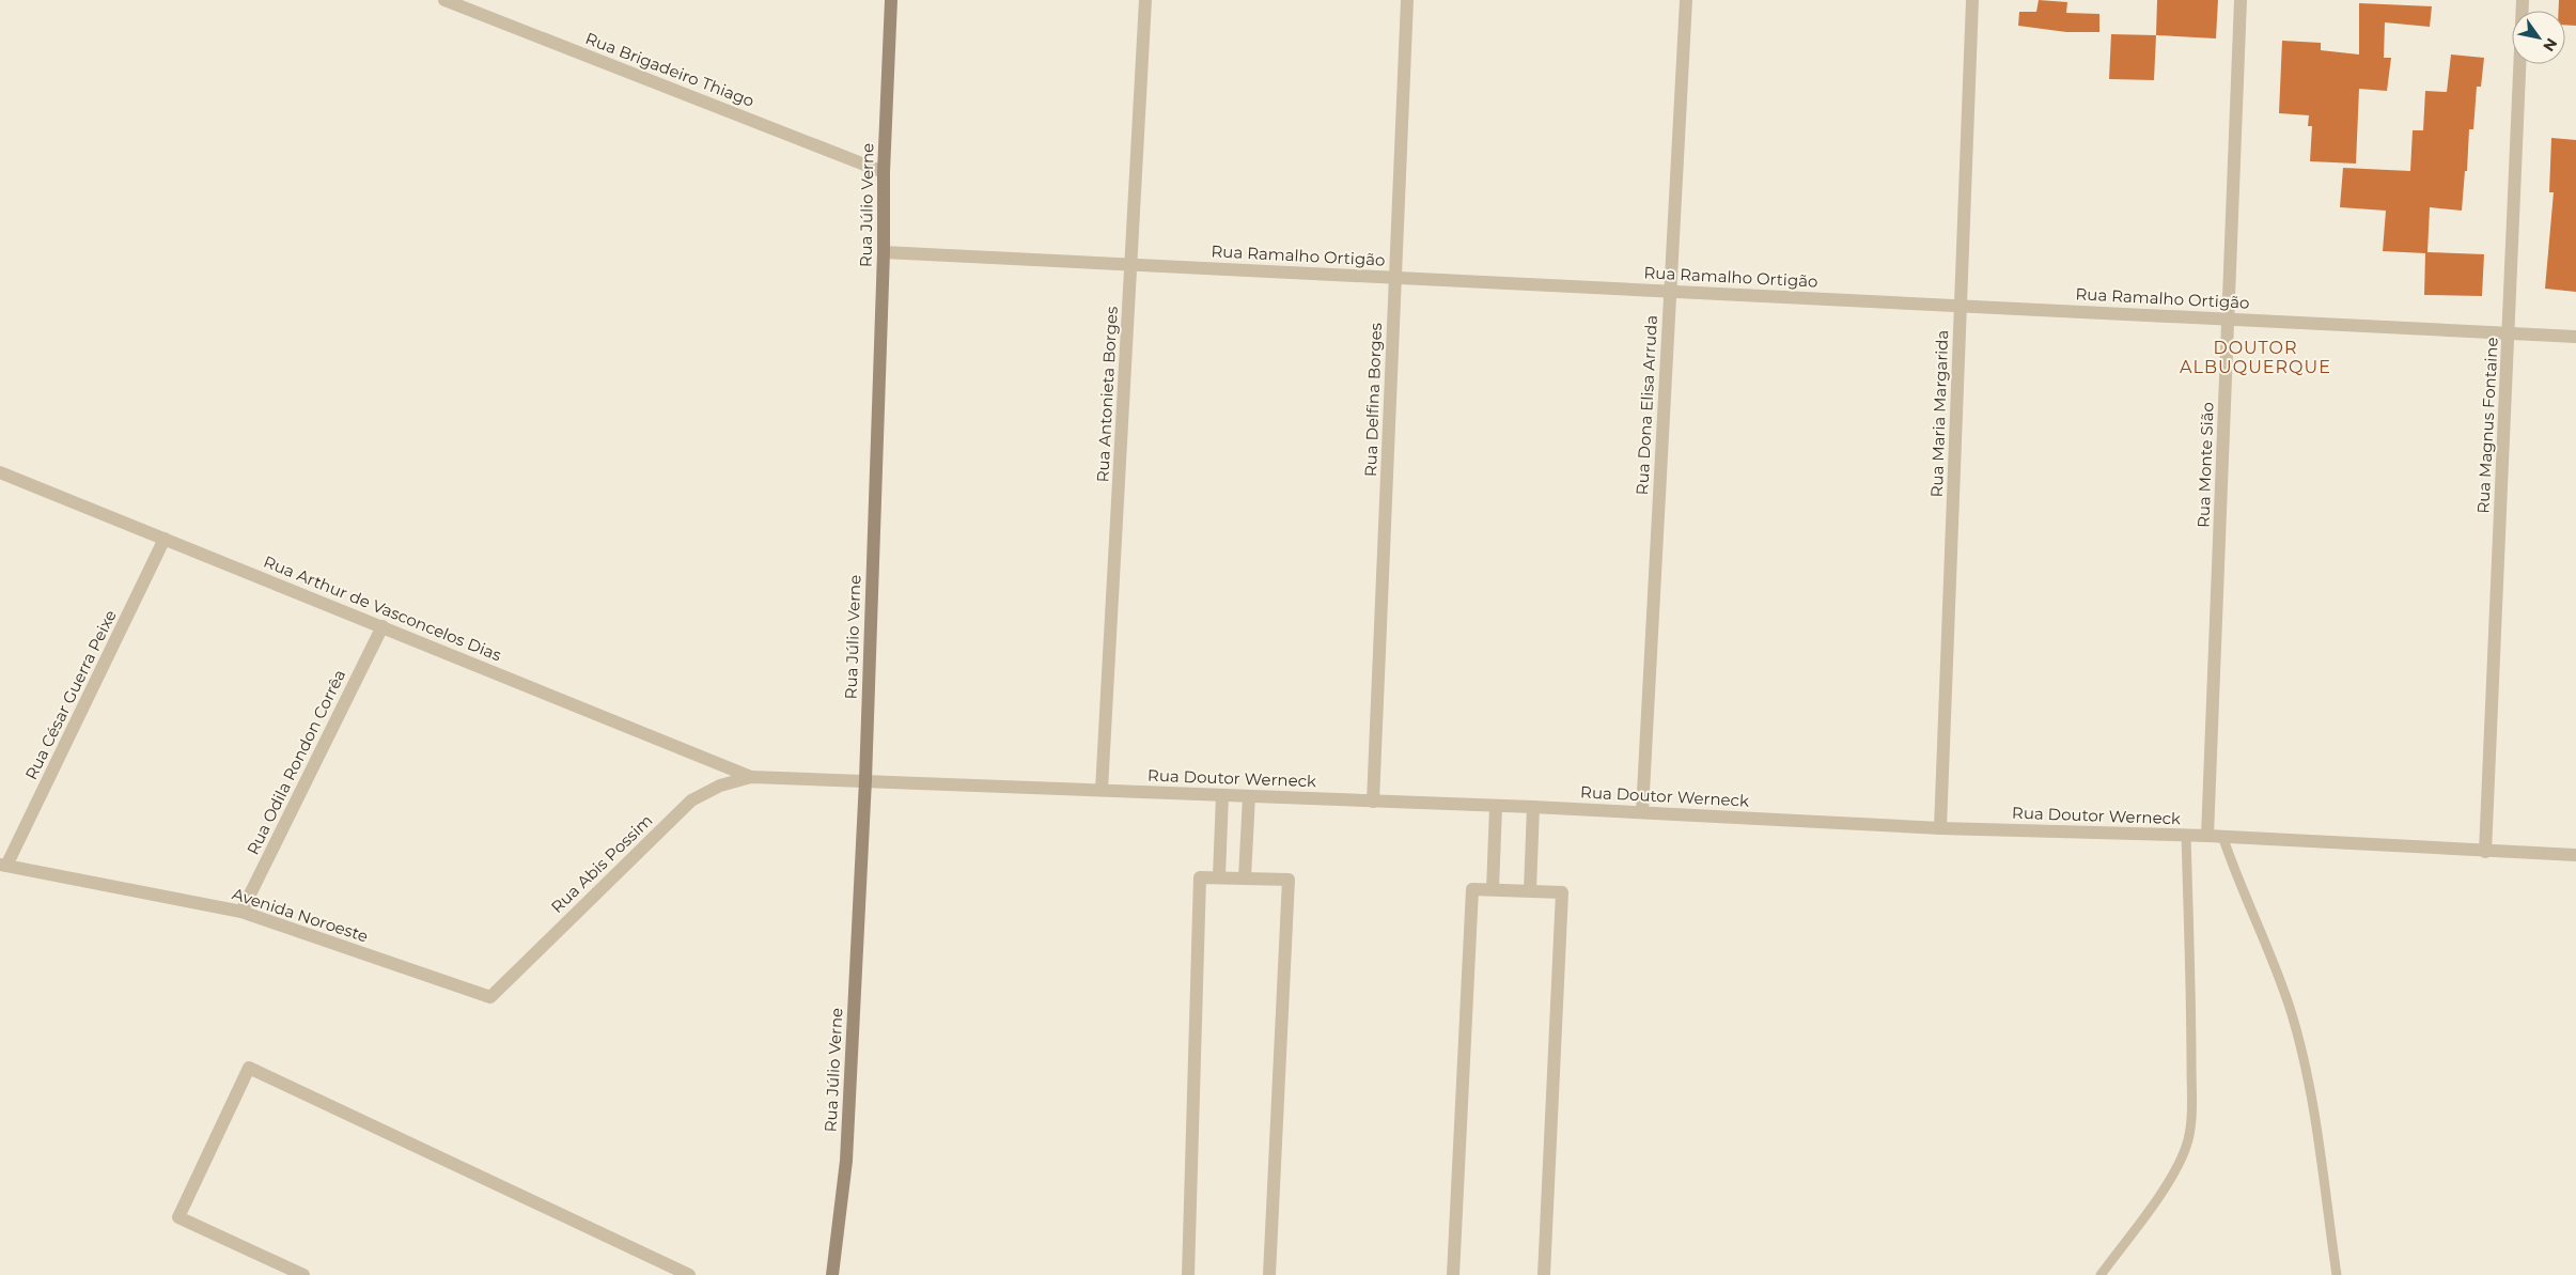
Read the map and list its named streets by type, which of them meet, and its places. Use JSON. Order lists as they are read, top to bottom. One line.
{"streets":{"street":["Rua Brigadeiro Thiago","Rua Júlio Verne","Rua Ramalho Ortigão","Rua Antonieta Borges","Rua Delfina Borges","Rua Dona Elisa Arruda","Rua Maria Margarida","Rua Magnus Fontaine","Rua Monte Sião","Rua Arthur de Vasconcelos Dias","Rua César Guerra Peixe","Rua Odila Rondon Corrêa","Rua Doutor Werneck","Rua Abis Possim","Avenida Noroeste"]},"crossings":[["Rua Brigadeiro Thiago","Rua Júlio Verne"],["Rua Júlio Verne","Rua Ramalho Ortigão"],["Rua Júlio Verne","Rua Doutor Werneck"],["Rua Ramalho Ortigão","Rua Antonieta Borges"],["Rua Ramalho Ortigão","Rua Delfina Borges"],["Rua Ramalho Ortigão","Rua Dona Elisa Arruda"],["Rua Ramalho Ortigão","Rua Maria Margarida"],["Rua Ramalho Ortigão","Rua Magnus Fontaine"],["Rua Ramalho Ortigão","Rua Monte Sião"],["Rua Antonieta Borges","Rua Doutor Werneck"],["Rua Delfina Borges","Rua Doutor Werneck"],["Rua Dona Elisa Arruda","Rua Doutor Werneck"],["Rua Maria Margarida","Rua Doutor Werneck"],["Rua Magnus Fontaine","Rua Doutor Werneck"],["Rua Monte Sião","Rua Doutor Werneck"],["Rua Arthur de Vasconcelos Dias","Rua César Guerra Peixe"],["Rua Arthur de Vasconcelos Dias","Rua Odila Rondon Corrêa"],["Rua Arthur de Vasconcelos Dias","Rua Doutor Werneck"],["Rua Arthur de Vasconcelos Dias","Rua Abis Possim"],["Rua César Guerra Peixe","Avenida Noroeste"],["Rua Odila Rondon Corrêa","Avenida Noroeste"],["Rua Doutor Werneck","Rua Abis Possim"],["Rua Abis Possim","Avenida Noroeste"]],"districts":["DOUTOR ALBUQUERQUE"],"north":"bottom right"}
